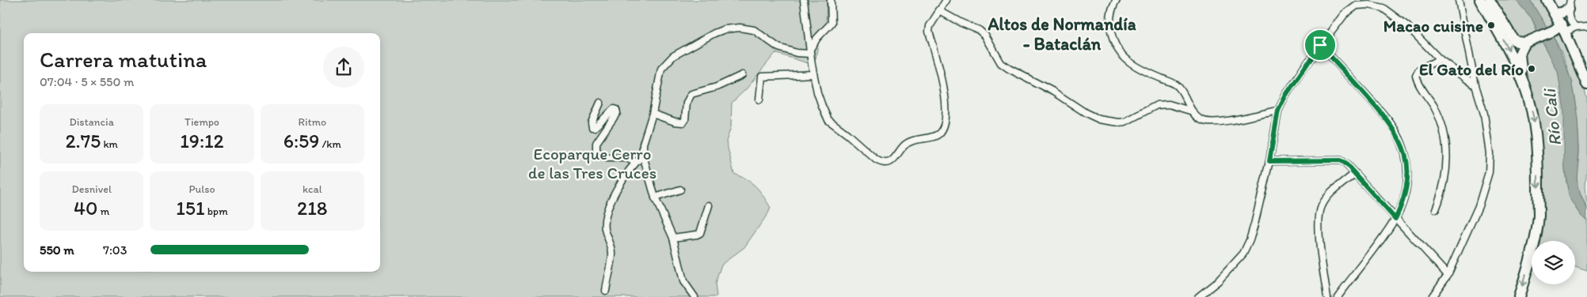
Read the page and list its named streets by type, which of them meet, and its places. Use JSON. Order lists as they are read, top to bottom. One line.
{"districts":["Altos de Normandía - Bataclán"],"water":["Río Cali"],"parks":["Ecoparque Cerro de las Tres Cruces"],"places":["Macao cuisine","El Gato del Río"],"page":{"heading":["Carrera matutina","07:04 · 5 × 550 m"],"stats":[["Distancia","2.75 km"],["Tiempo","19:12"],["Ritmo","6:59 /km"],["Desnivel","40 m"],["Pulso","151 bpm"],["kcal","218"]],"list":[{"name":"550 m","note":"7:03"}]}}
